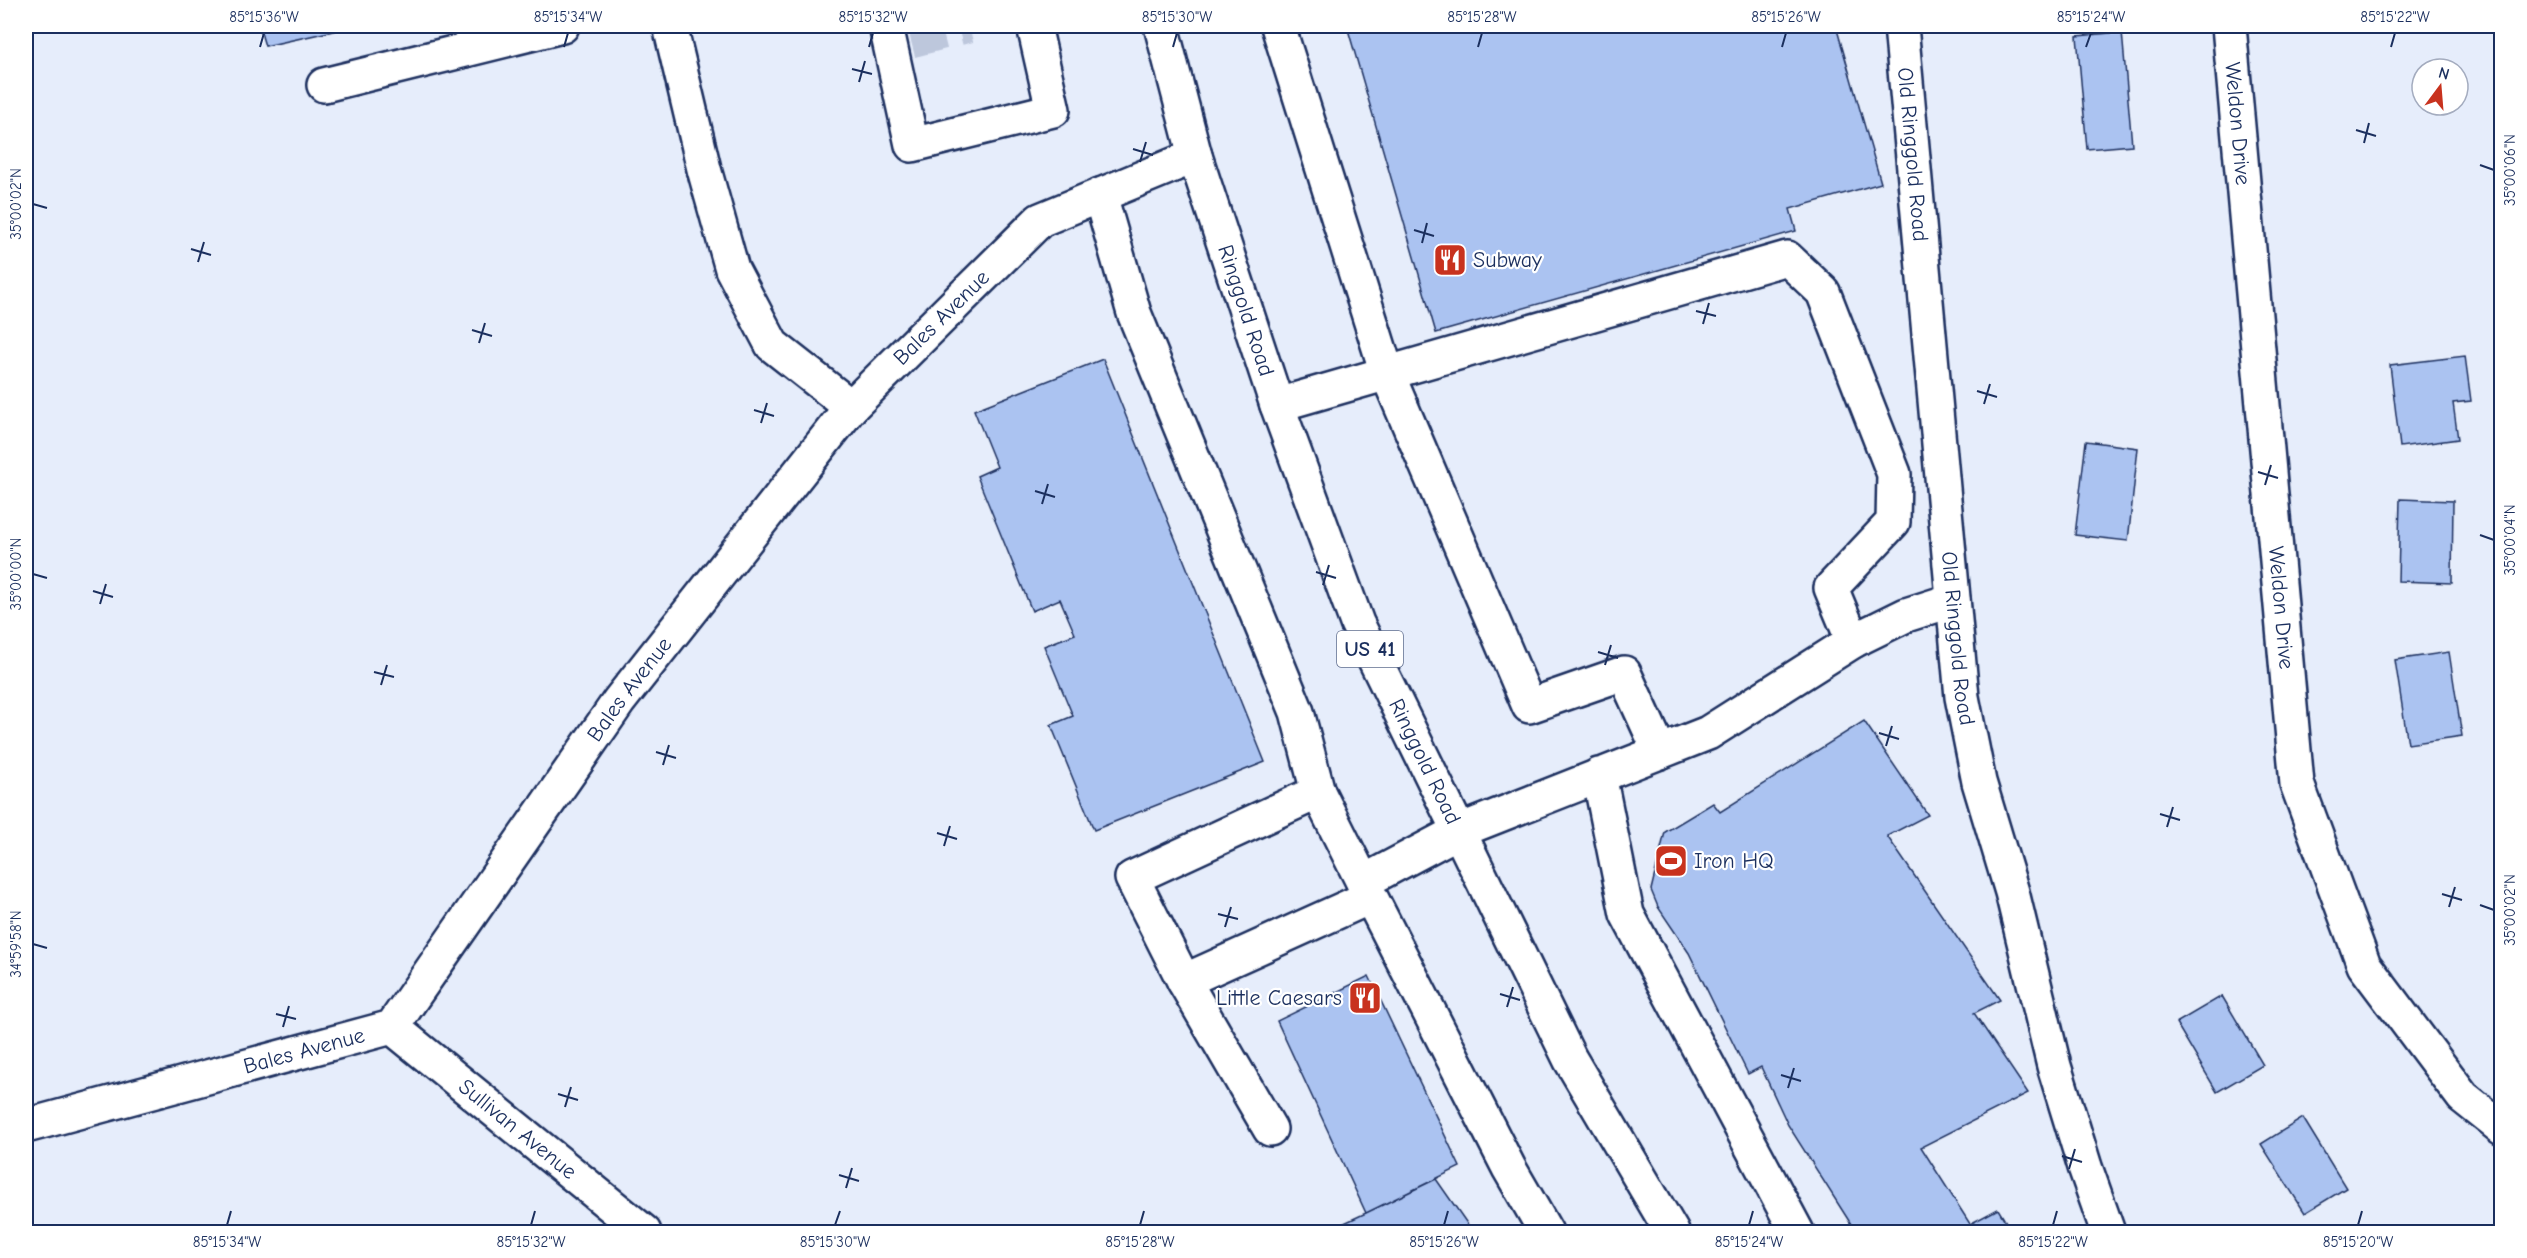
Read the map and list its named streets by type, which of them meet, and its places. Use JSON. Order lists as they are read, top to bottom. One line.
{"streets":{"street":["Weldon Drive","Old Ringgold Road","Ringgold Road","Bales Avenue","US 41","Sullivan Avenue"]},"crossings":[["Ringgold Road","Bales Avenue"],["Bales Avenue","Sullivan Avenue"]],"places":{"restaurant":["Subway","Little Caesars"],"sports":["Iron HQ"]},"north":"top","coordinates":["85°15'36\"W","85°15'34\"W","85°15'32\"W","85°15'30\"W","85°15'28\"W","85°15'26\"W","85°15'24\"W","85°15'22\"W","35°00'06\"N","35°00'02\"N","35°00'04\"N","35°00'00\"N","34°59'58\"N","85°15'20\"W"]}
